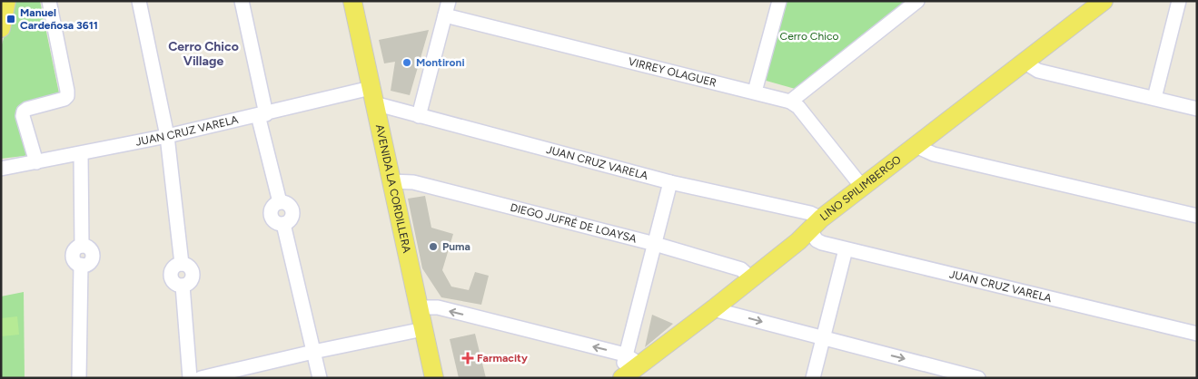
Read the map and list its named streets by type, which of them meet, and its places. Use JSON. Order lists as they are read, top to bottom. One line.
{"streets":{"main road":["LINO SPILIMBERGO","AVENIDA LA CORDILLERA"],"street":["VIRREY OLAGUER","JUAN CRUZ VARELA","DIEGO JUFRÉ DE LOAYSA"]},"crossings":[["VIRREY OLAGUER","LINO SPILIMBERGO"],["JUAN CRUZ VARELA","LINO SPILIMBERGO"],["JUAN CRUZ VARELA","AVENIDA LA CORDILLERA"],["LINO SPILIMBERGO","DIEGO JUFRÉ DE LOAYSA"],["AVENIDA LA CORDILLERA","DIEGO JUFRÉ DE LOAYSA"]],"districts":["Cerro Chico Village"],"parks":["Cerro Chico"],"places":{"transit":["Manuel Cardeñosa 3611"],"other":["Montironi","Puma"],"health":["Farmacity"]}}
